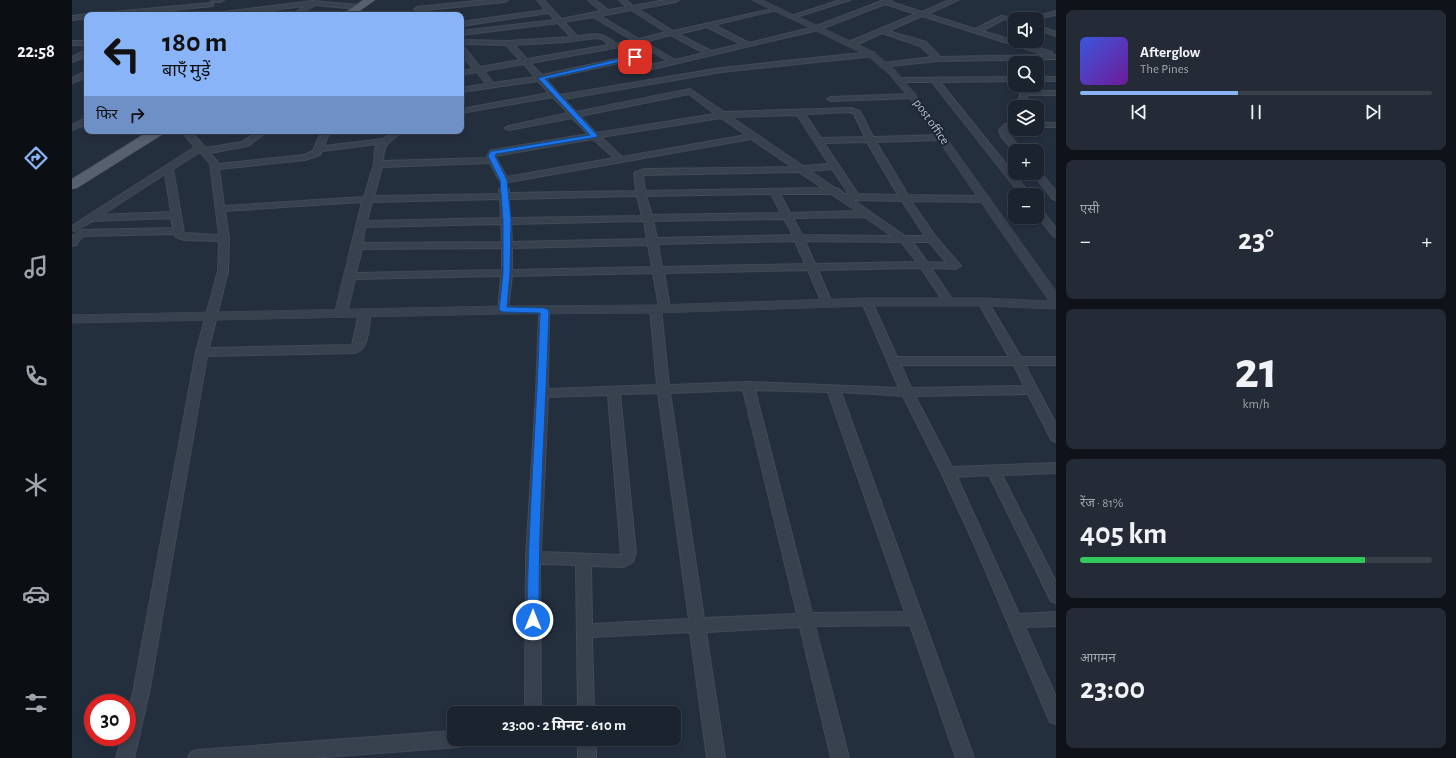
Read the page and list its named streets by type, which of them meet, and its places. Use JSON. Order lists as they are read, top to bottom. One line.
{"streets":{"street":["post office"]},"page":{"tabs":"22:58","map_buttons":["+","−"],"turn":["180 m","बाएँ मुड़ें"],"song":["Afterglow","The Pines"],"then":"फिर","tile":["एसी",["21","km/h"],["रेंज · 81%","405 km"],["आगमन","23:00"]],"heat":["−","23°","+"],"limit":"30","trip":"23:00 · 2 मिनट · 610 m"}}
